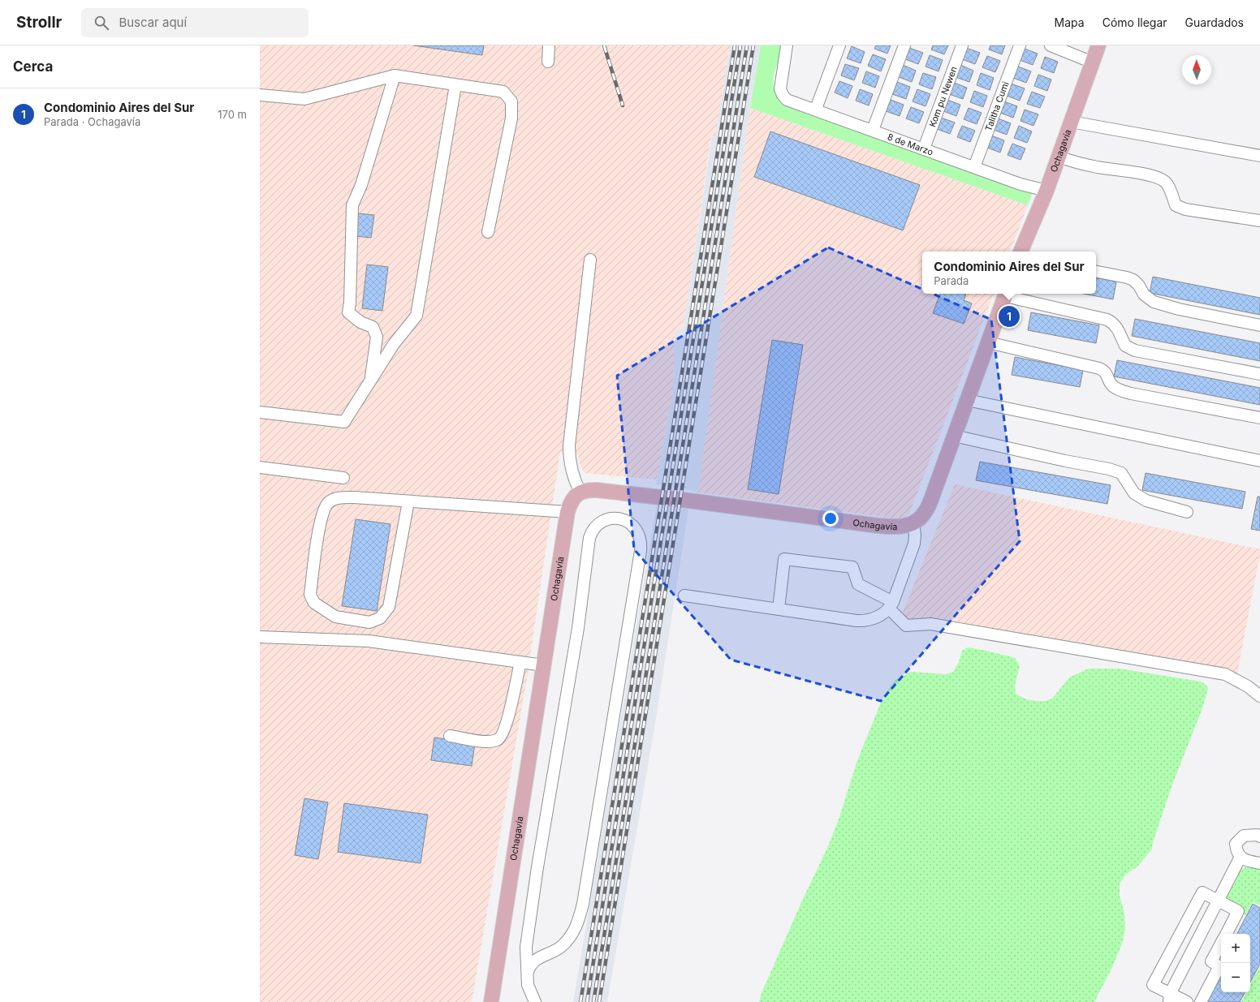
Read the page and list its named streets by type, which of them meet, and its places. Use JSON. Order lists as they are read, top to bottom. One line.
{"streets":{"main road":["Ochagavía"],"street":["Kom pu Newen","Talitha Cumi","8 de Marzo"]},"crossings":[["Kom pu Newen","8 de Marzo"],["Talitha Cumi","8 de Marzo"],["8 de Marzo","Ochagavía"]],"north":"top","page":{"header":"Strollr","search":"Buscar aquí","nav":["Mapa","Cómo llegar","Guardados"],"heading":"Cerca","list":[{"mark":"1","name":"Condominio Aires del Sur","note":"Parada · Ochagavía","value":"170 m"}],"popup":["Condominio Aires del Sur","Parada"],"pins":"1","map_buttons":["+","−"]}}
